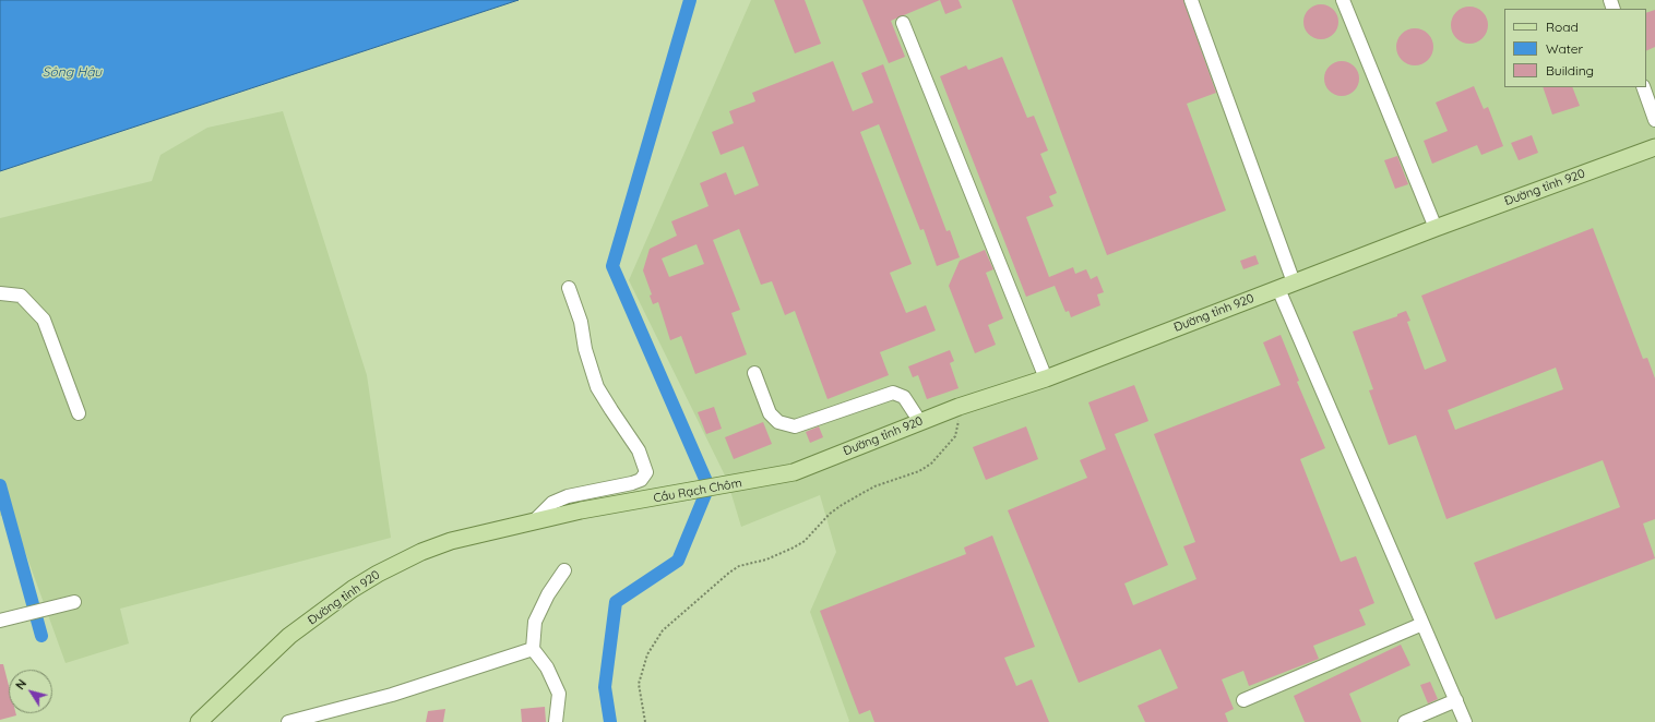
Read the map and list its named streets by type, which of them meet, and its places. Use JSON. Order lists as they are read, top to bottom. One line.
{"streets":{"main road":["Đường tỉnh 920","Cầu Rạch Chôm"]},"crossings":[["Đường tỉnh 920","Cầu Rạch Chôm"]],"water":["Sông Hậu"],"legend":["Road","Water","Building"],"north":"top left"}
